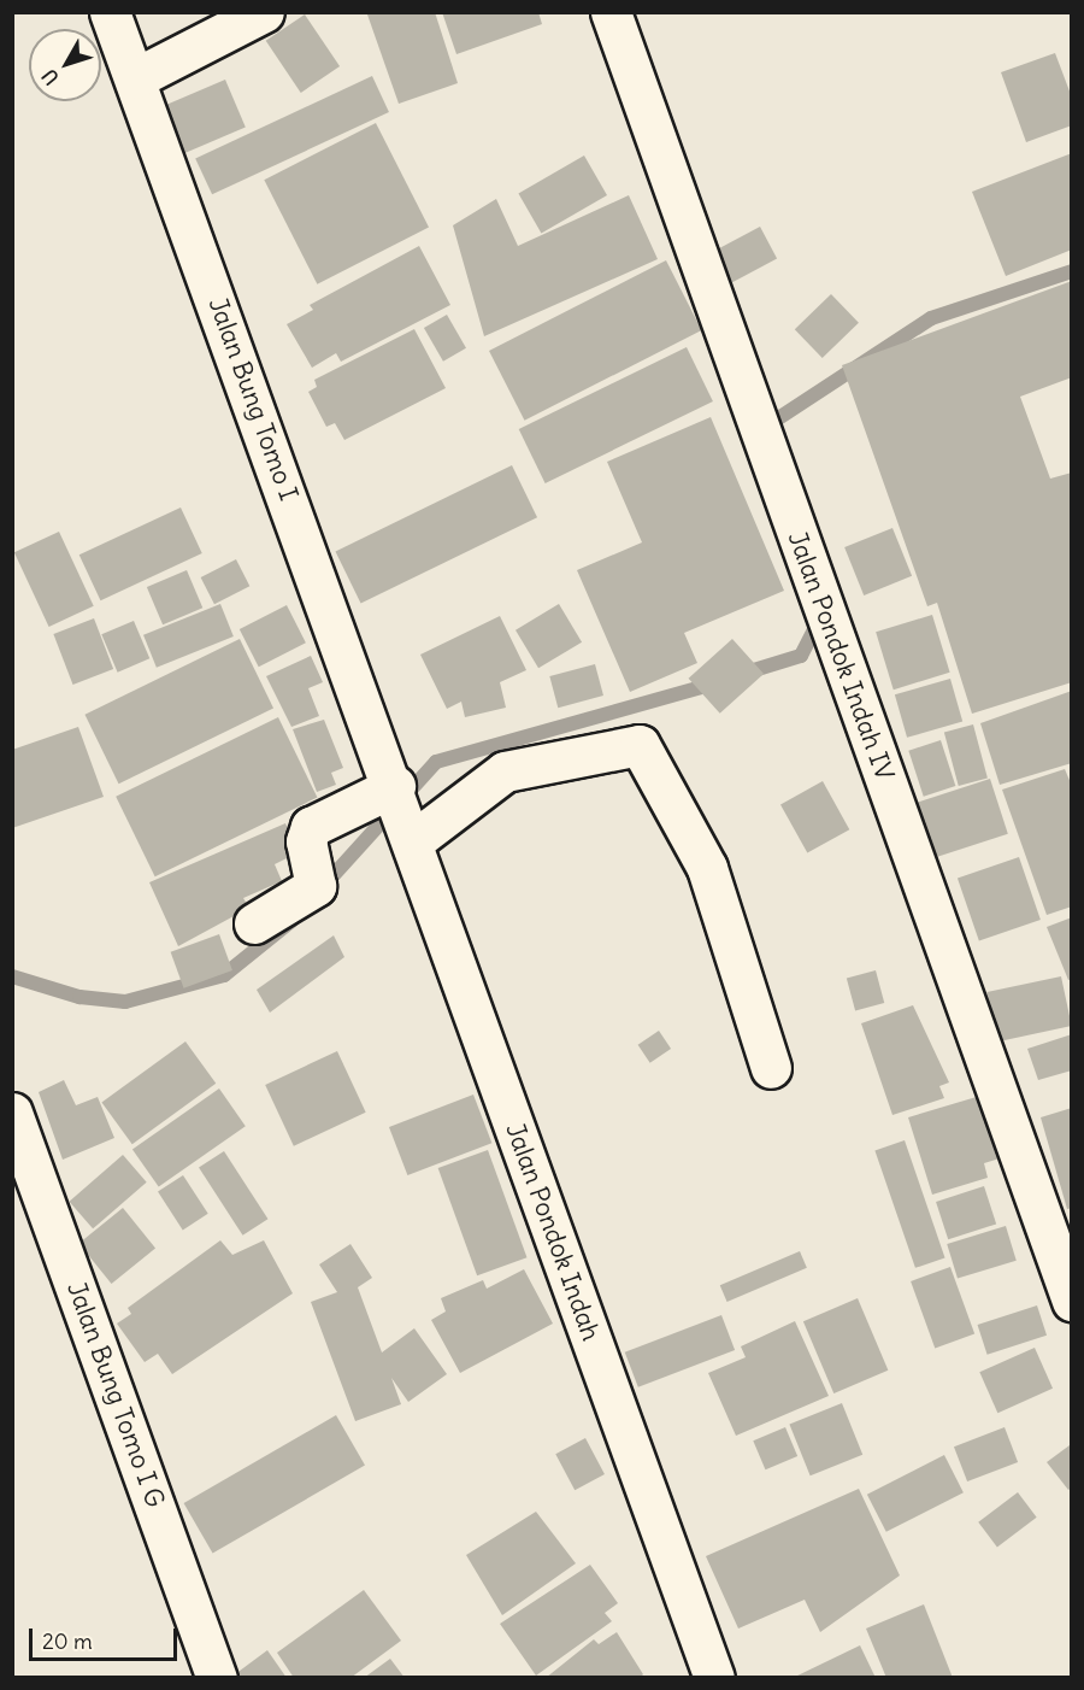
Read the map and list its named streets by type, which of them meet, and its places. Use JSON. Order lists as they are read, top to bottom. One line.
{"streets":{"street":["Jalan Bung Tomo I","Jalan Pondok Indah IV","Jalan Pondok Indah","Jalan Bung Tomo I G"]},"crossings":[["Jalan Bung Tomo I","Jalan Pondok Indah"]],"scale_bar":"20 m","north":"bottom left"}
